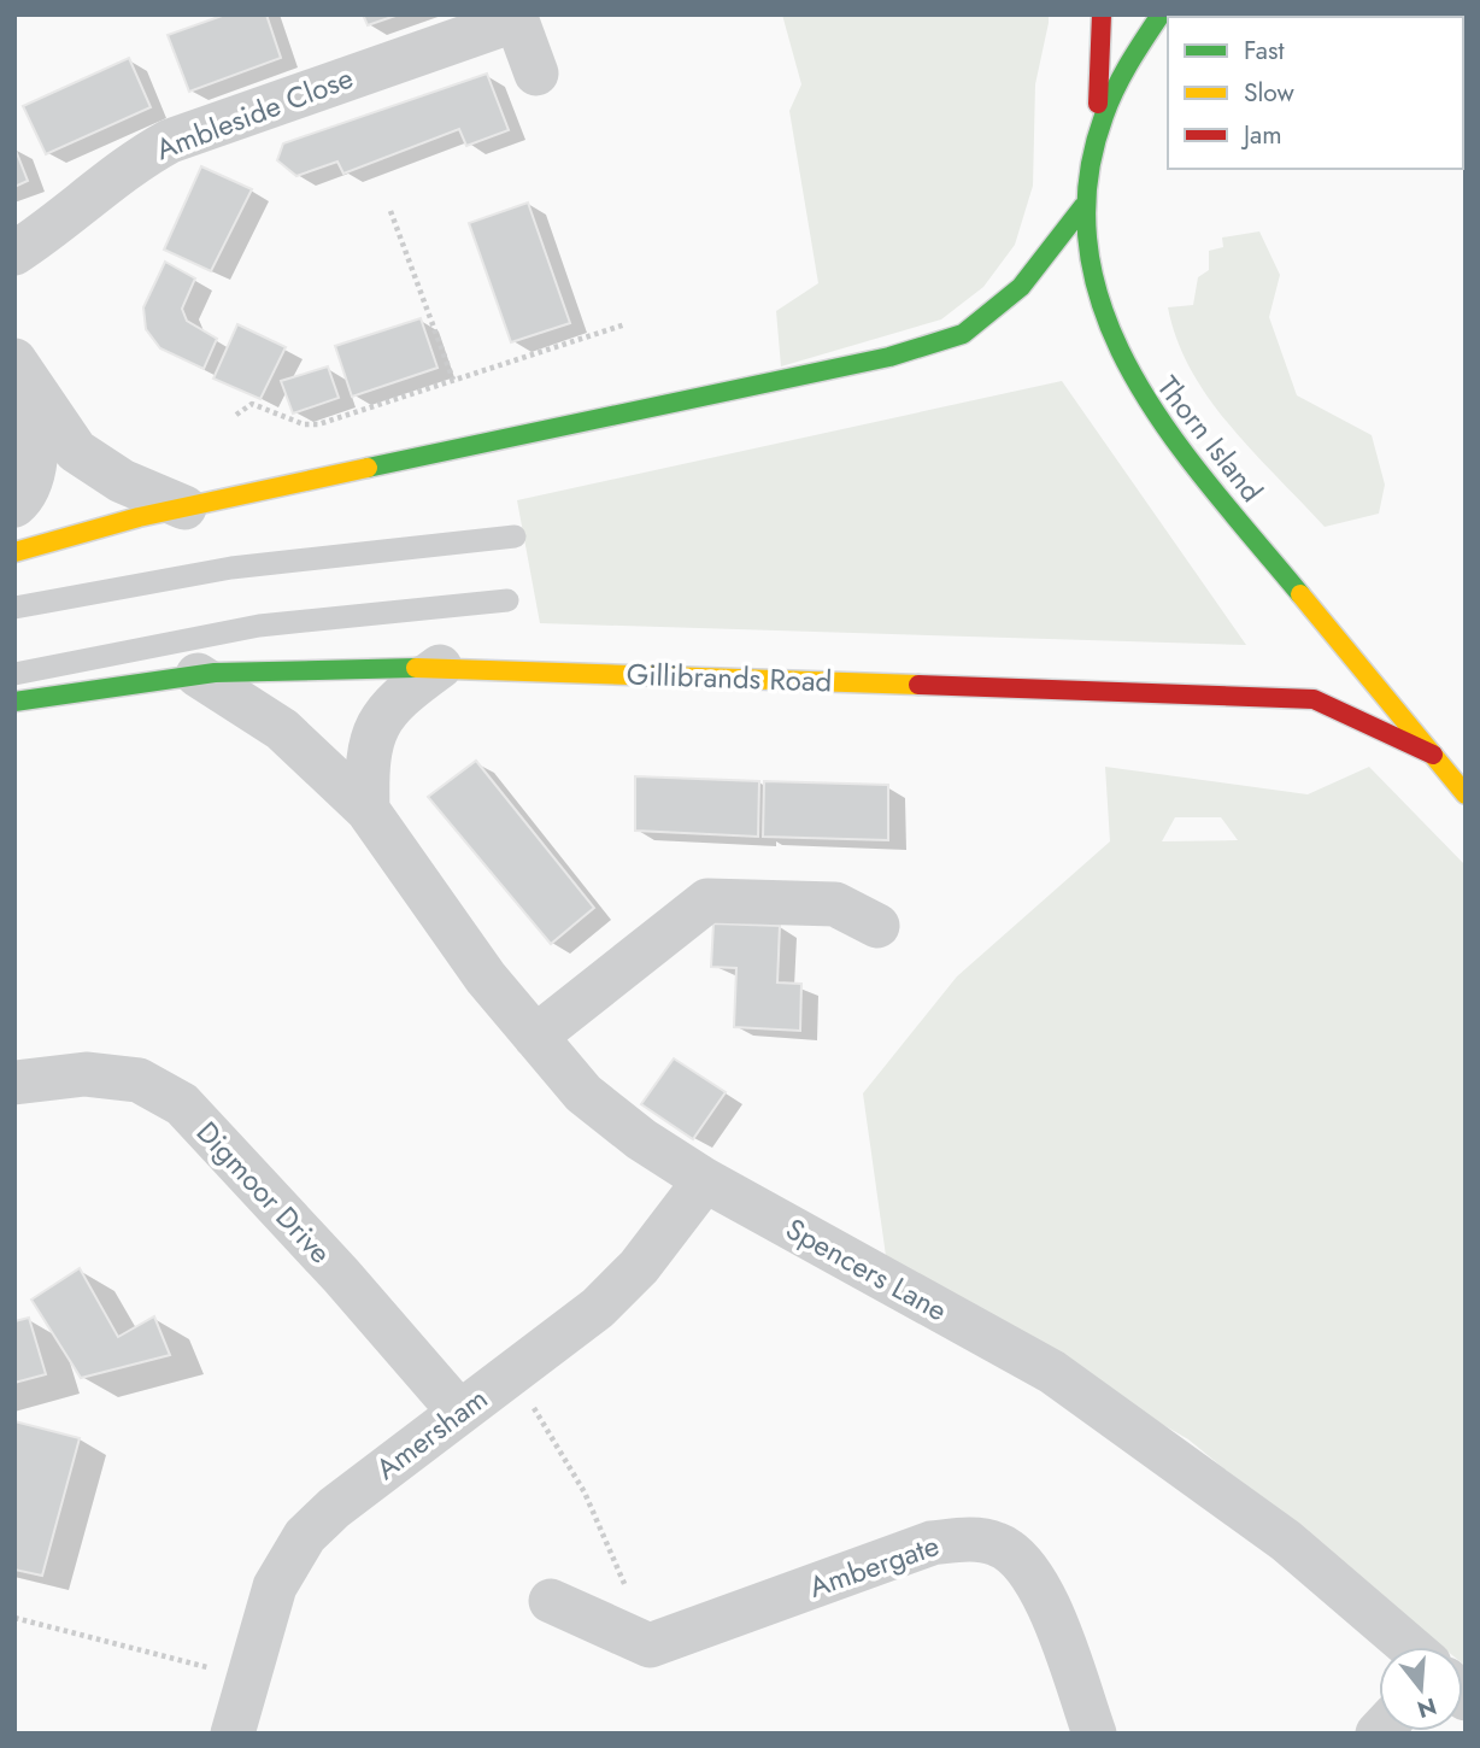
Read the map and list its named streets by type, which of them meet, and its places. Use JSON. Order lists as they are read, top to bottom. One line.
{"streets":{"street":["Ambleside Close","Thorn Island","Gillibrands Road","Digmoor Drive","Spencers Lane","Amersham","Ambergate"]},"crossings":[["Thorn Island","Gillibrands Road"],["Gillibrands Road","Spencers Lane"],["Digmoor Drive","Amersham"],["Spencers Lane","Amersham"]],"legend":["Fast","Slow","Jam"],"north":"bottom"}
